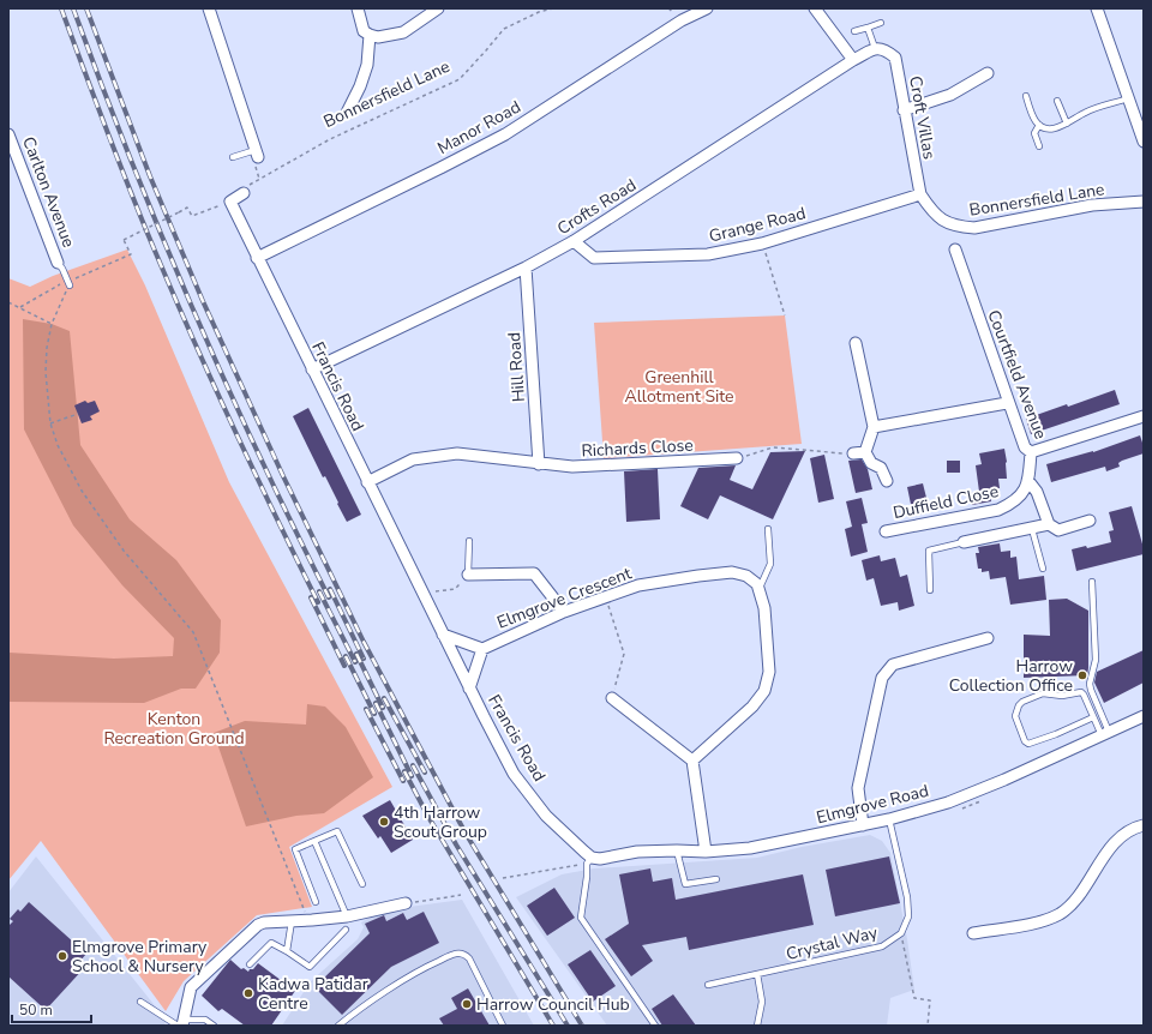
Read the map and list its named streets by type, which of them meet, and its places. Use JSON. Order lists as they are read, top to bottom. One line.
{"streets":{"street":["Bonnersfield Lane","Croft Villas","Manor Road","Carlton Avenue","Crofts Road","Grange Road","Hill Road","Courtfield Avenue","Francis Road","Richards Close","Duffield Close","Elmgrove Crescent","Elmgrove Road"],"lane":["Crystal Way"]},"crossings":[["Bonnersfield Lane","Croft Villas"],["Bonnersfield Lane","Grange Road"],["Croft Villas","Crofts Road"],["Croft Villas","Grange Road"],["Manor Road","Francis Road"],["Crofts Road","Grange Road"],["Crofts Road","Hill Road"],["Crofts Road","Francis Road"],["Hill Road","Richards Close"],["Courtfield Avenue","Duffield Close"],["Francis Road","Richards Close"],["Francis Road","Elmgrove Crescent"],["Francis Road","Elmgrove Road"],["Elmgrove Road","Crystal Way"]],"parks":["Greenhill Allotment Site","Kenton Recreation Ground"],"places":["Harrow Collection Office","4th Harrow Scout Group","Elmgrove Primary School & Nursery","Kadwa Patidar Centre","Harrow Council Hub"],"scale_bar":"50 m"}
